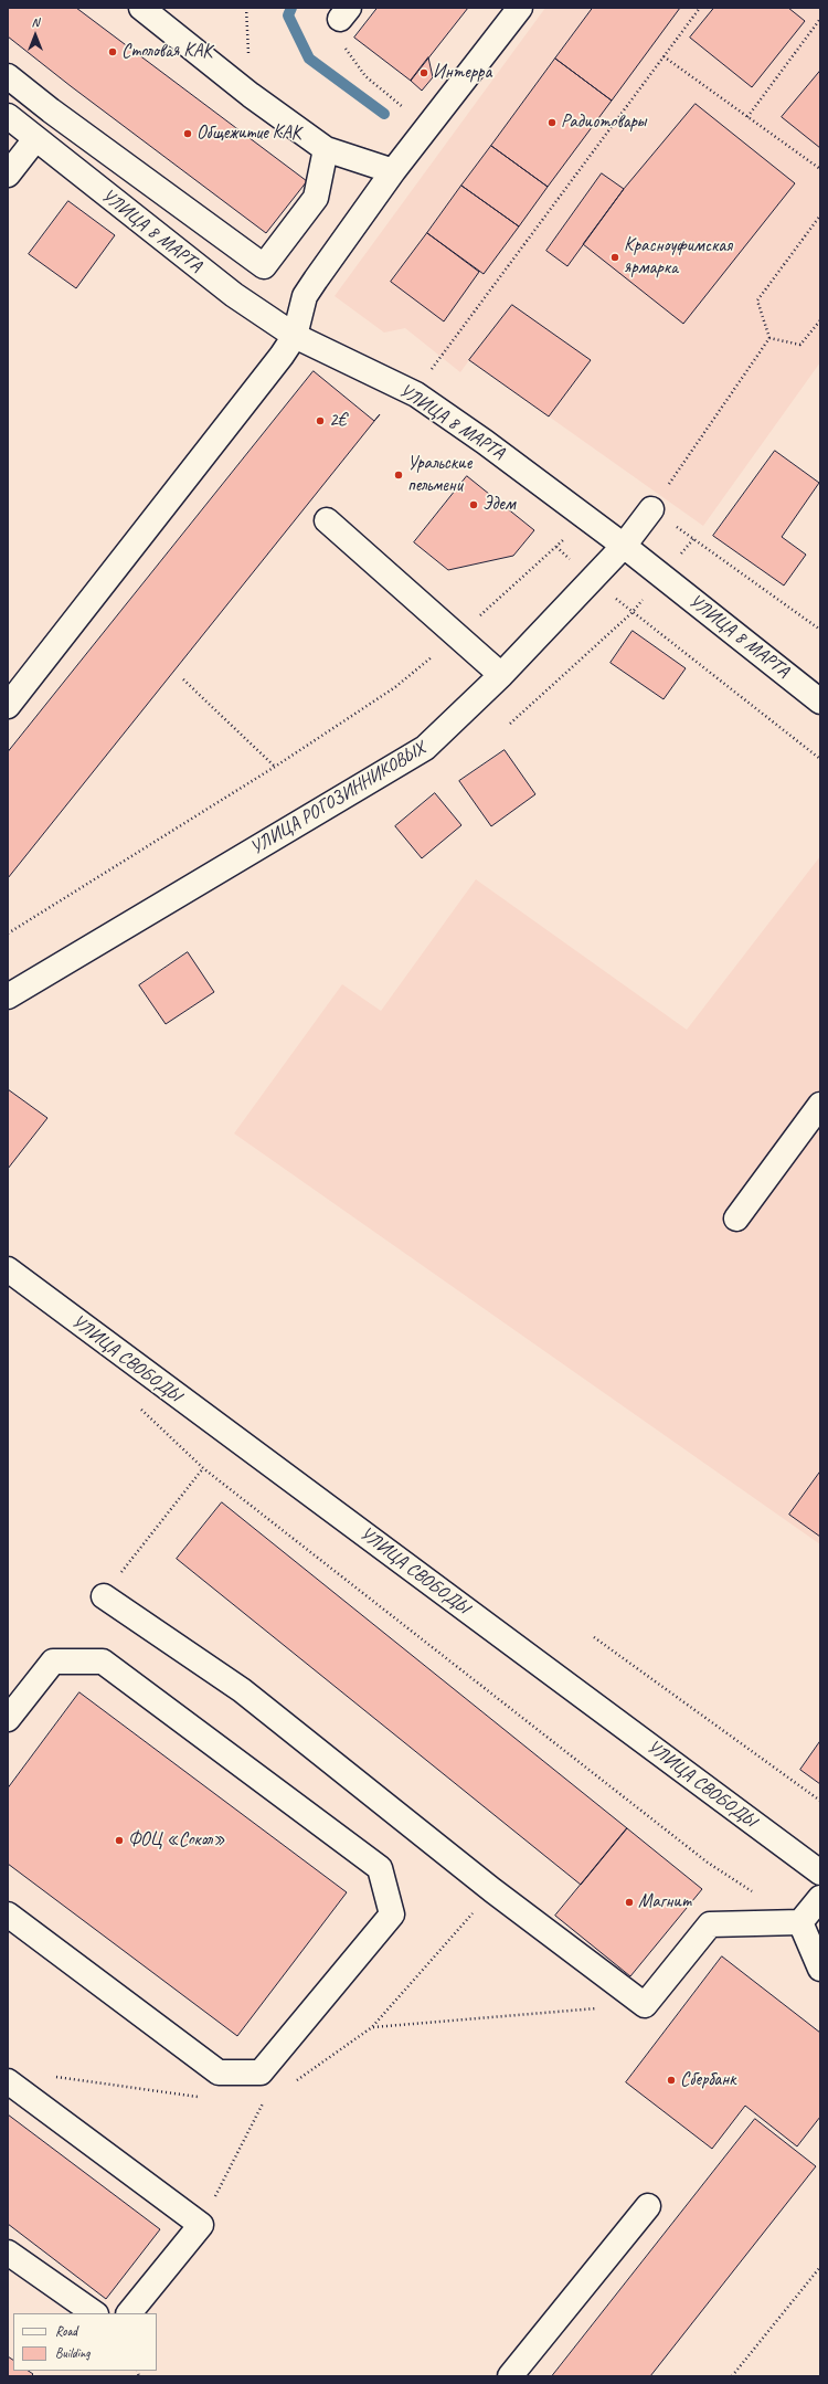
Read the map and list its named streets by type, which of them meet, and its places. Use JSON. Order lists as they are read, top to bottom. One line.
{"streets":{"street":["УЛИЦА 8 МАРТА","УЛИЦА РОГОЗИННИКОВЫХ","УЛИЦА СВОБОДЫ"]},"crossings":[["УЛИЦА 8 МАРТА","УЛИЦА РОГОЗИННИКОВЫХ"]],"places":["Столовая КАК","Интерра","Радиотовары","Общежитие КАК","Красноуфимская ярмарка","2€","Уральские пельмени","Эдем","ФОЦ «Сокол»","Магнит","Сбербанк"],"legend":["Road","Building"],"north":"top"}
